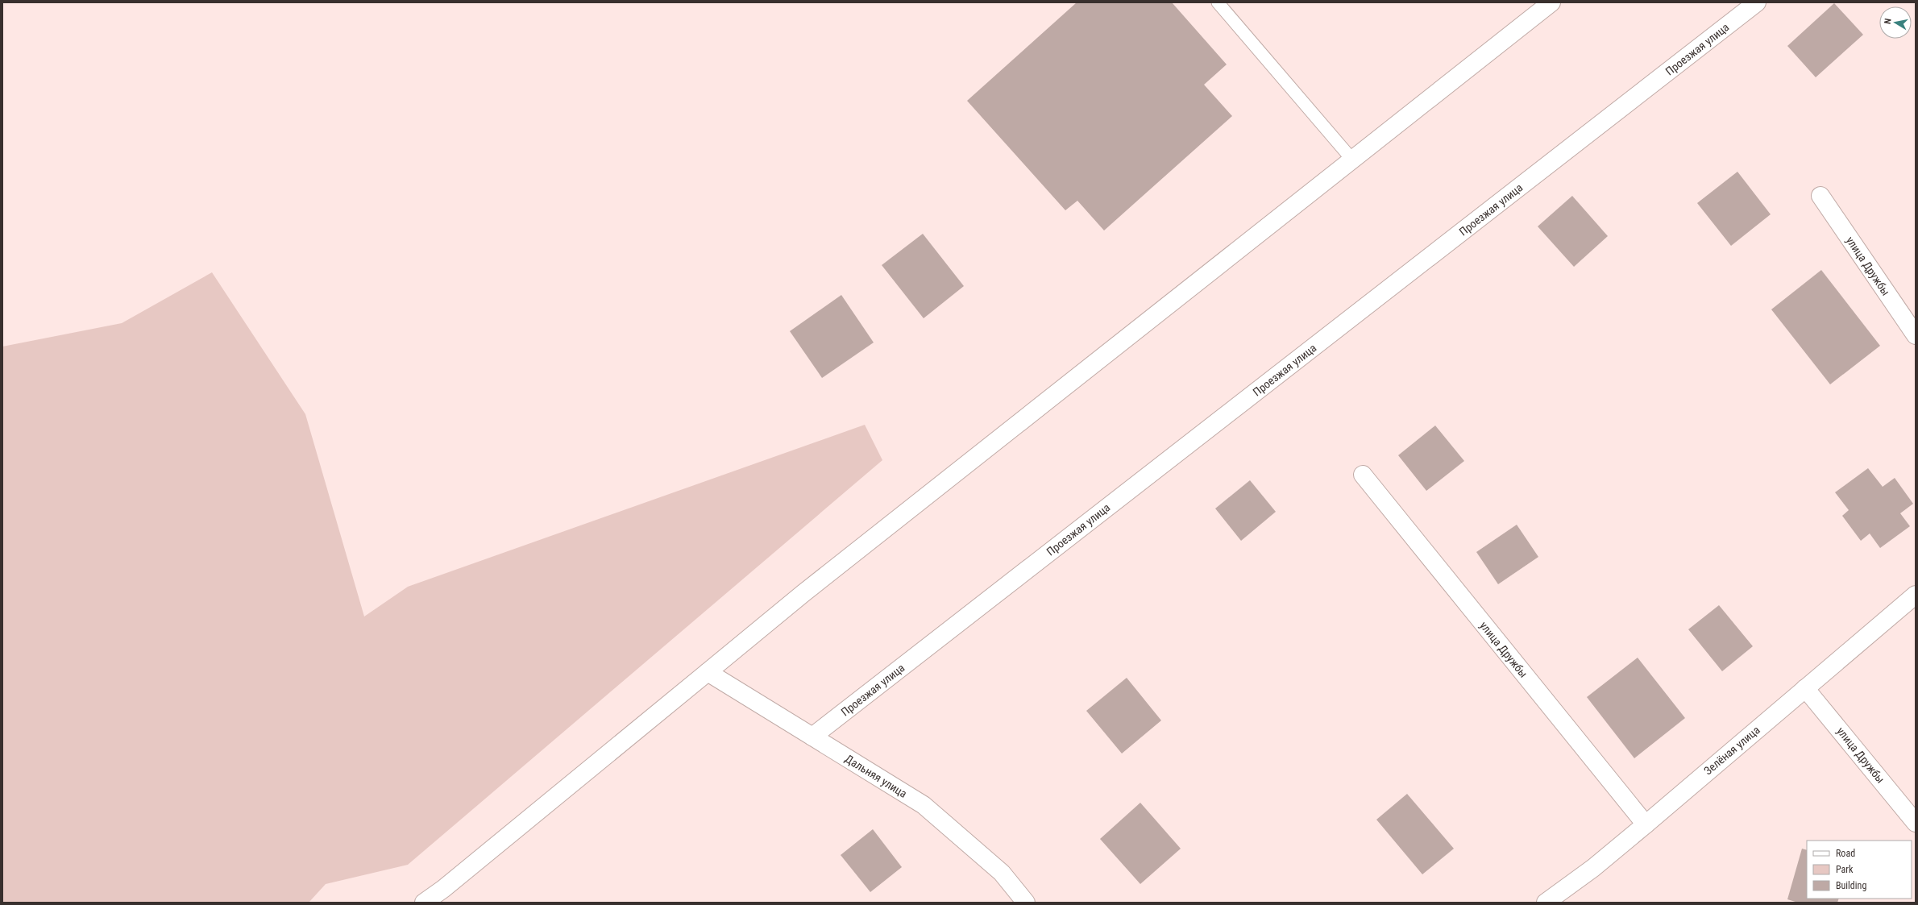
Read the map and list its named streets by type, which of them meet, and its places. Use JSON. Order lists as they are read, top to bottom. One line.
{"streets":{"street":["Проезжая улица","улица Дружбы","Зелёная улица","Дальняя улица"]},"crossings":[["Проезжая улица","Дальняя улица"],["улица Дружбы","Зелёная улица"]],"legend":["Road","Park","Building"],"north":"left"}
